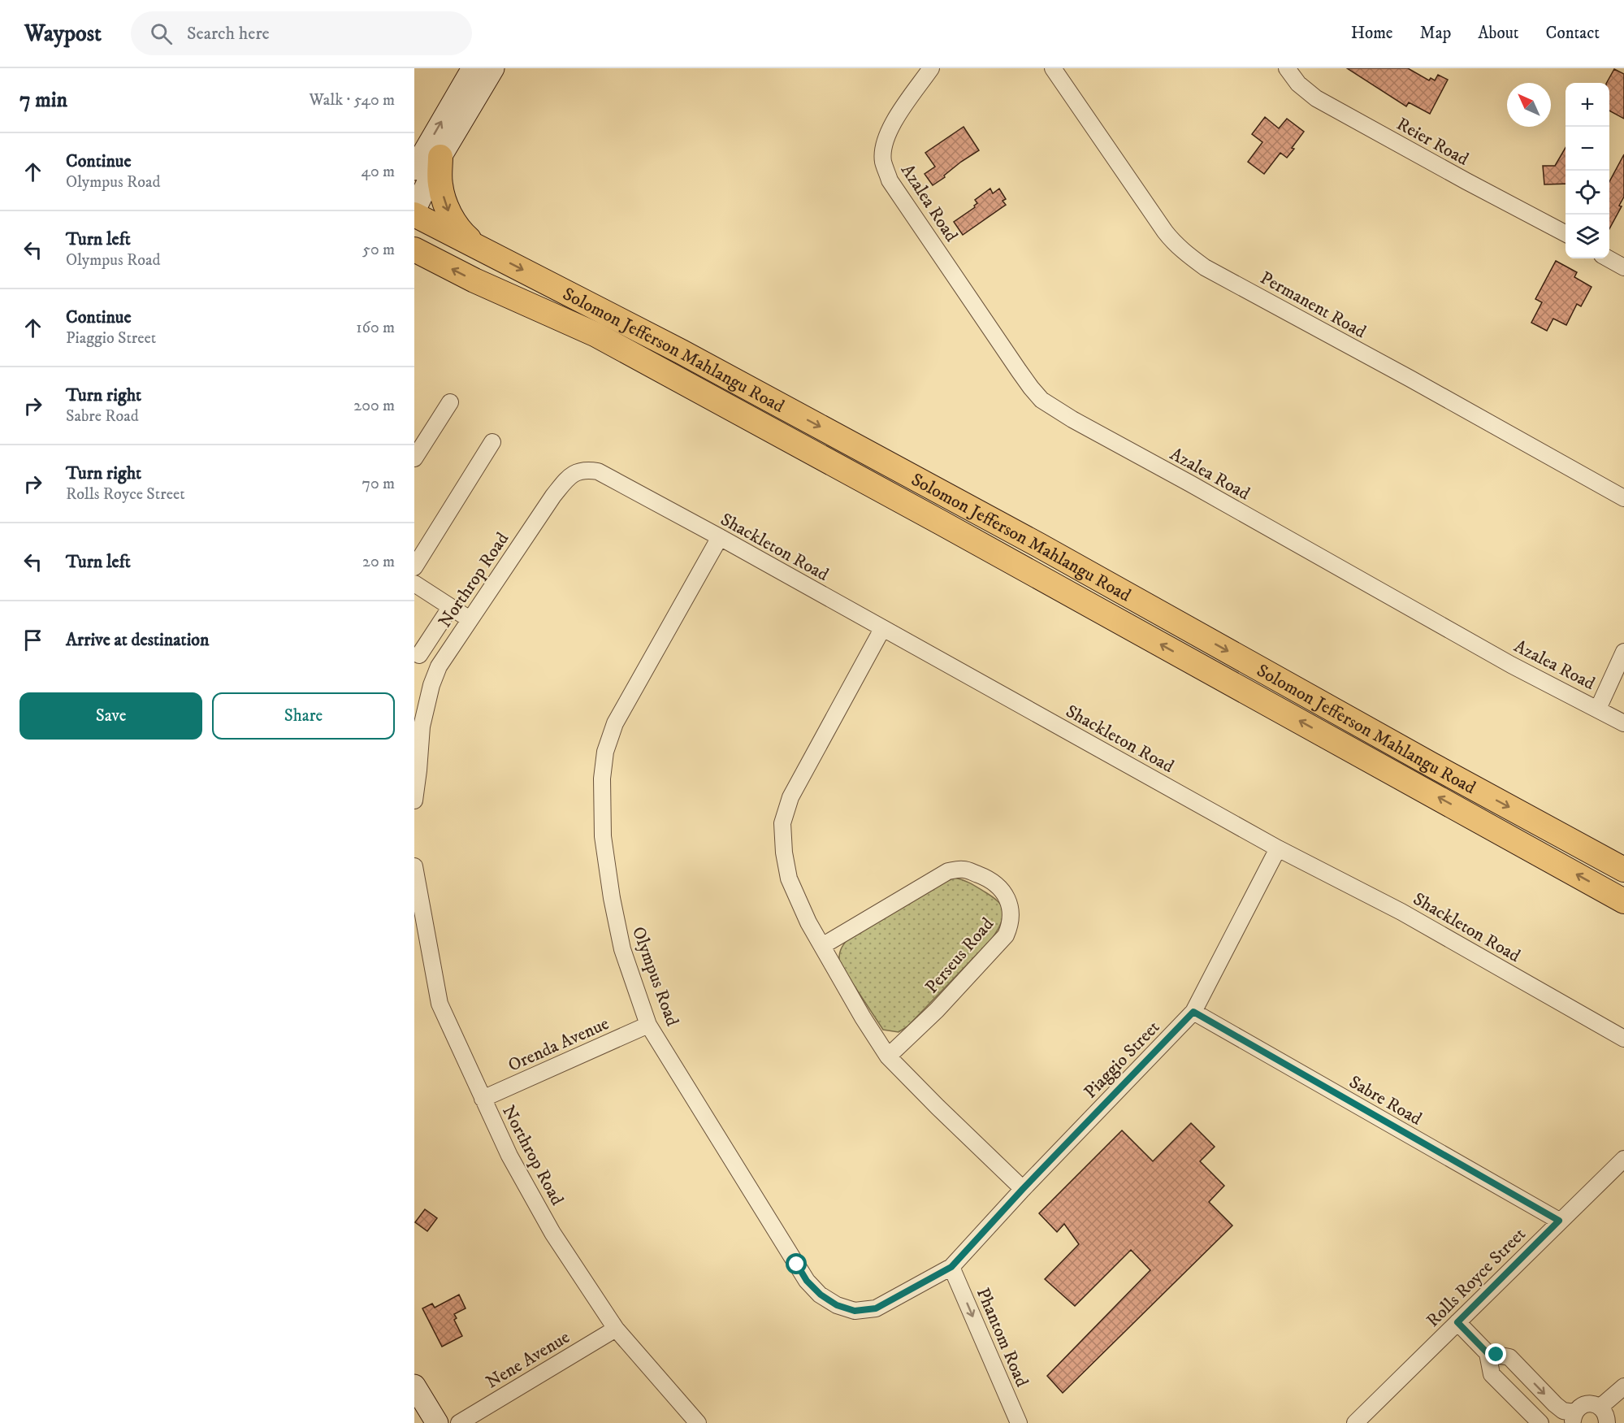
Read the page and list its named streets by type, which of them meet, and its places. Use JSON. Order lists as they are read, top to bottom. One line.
{"streets":{"main road":["Solomon Jefferson Mahlangu Road"],"street":["Reier Road","Azalea Road","Permanent Road","Shackleton Road","Northrop Road","Perseus Road","Olympus Road","Orenda Avenue","Piaggio Street","Sabre Road","Rolls Royce Street","Phantom Road","Nene Avenue"]},"crossings":[["Shackleton Road","Northrop Road"],["Shackleton Road","Olympus Road"],["Shackleton Road","Piaggio Street"],["Northrop Road","Orenda Avenue"],["Northrop Road","Nene Avenue"],["Olympus Road","Orenda Avenue"],["Olympus Road","Piaggio Street"],["Olympus Road","Phantom Road"],["Piaggio Street","Sabre Road"],["Piaggio Street","Phantom Road"],["Sabre Road","Rolls Royce Street"]],"one_way":["Phantom Road"],"north":"top left","page":{"header":"Waypost","search":"Search here","nav":["Home","Map","About","Contact"],"heading":["7 min","Walk · 540 m"],"map_buttons":["+","−"],"list":[["Continue","Olympus Road","40 m"],["Turn left","Olympus Road","50 m"],["Continue","Piaggio Street","160 m"],["Turn right","Sabre Road","200 m"],["Turn right","Rolls Royce Street","70 m"],["Turn left","20 m"],"Arrive at destination"],"buttons":["Save","Share"]}}
